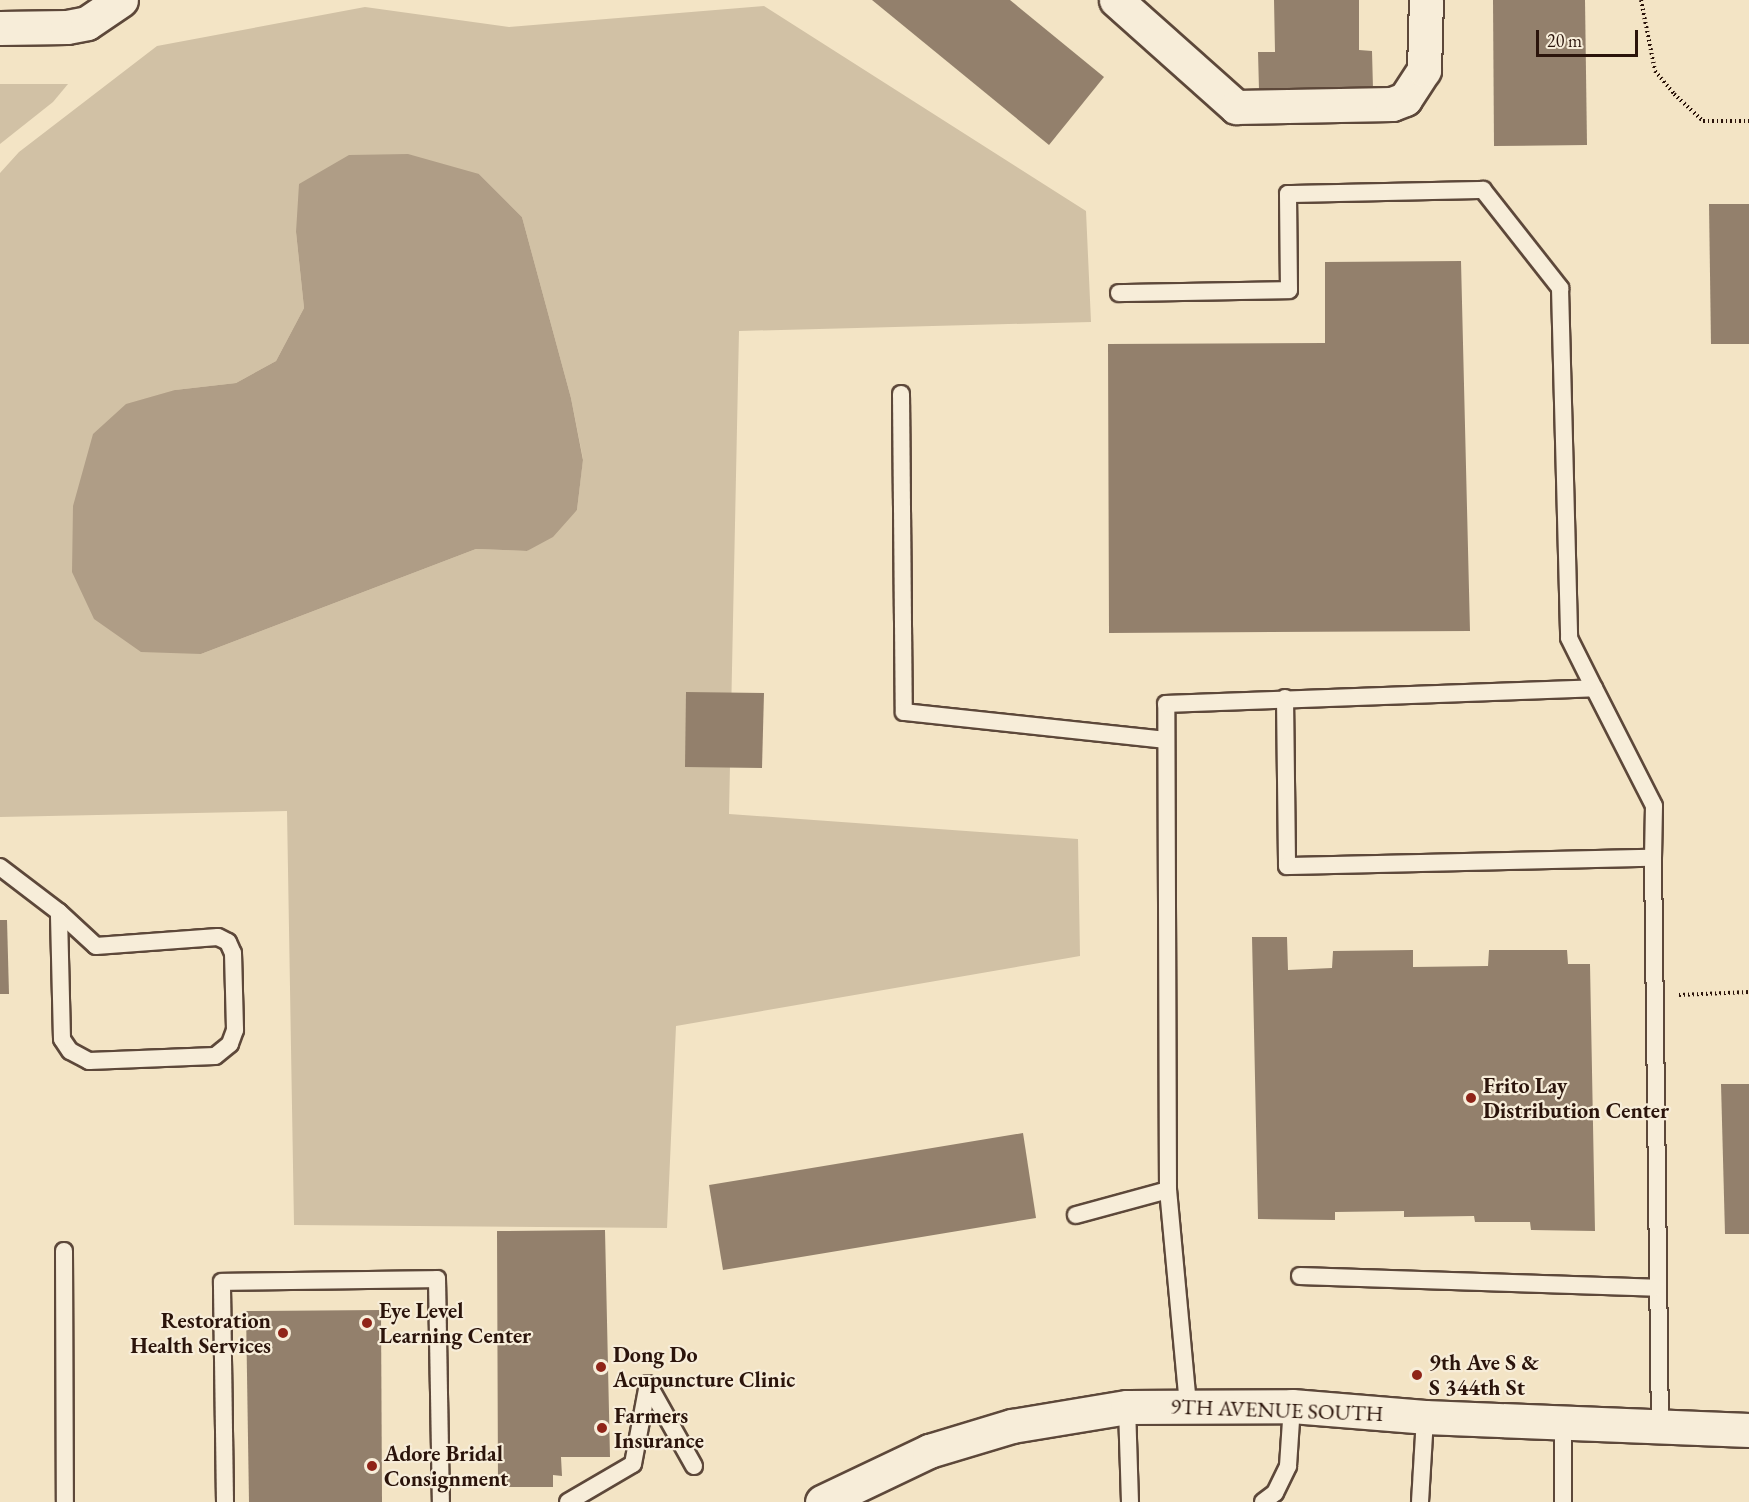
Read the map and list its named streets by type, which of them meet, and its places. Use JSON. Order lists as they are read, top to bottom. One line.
{"streets":{"street":["9TH AVENUE SOUTH"]},"places":["Frito Lay Distribution Center","Eye Level Learning Center","Restoration Health Services","Dong Do Acupuncture Clinic","9th Ave S & S 344th St","Farmers Insurance","Adore Bridal Consignment"],"scale_bar":"20 m"}
